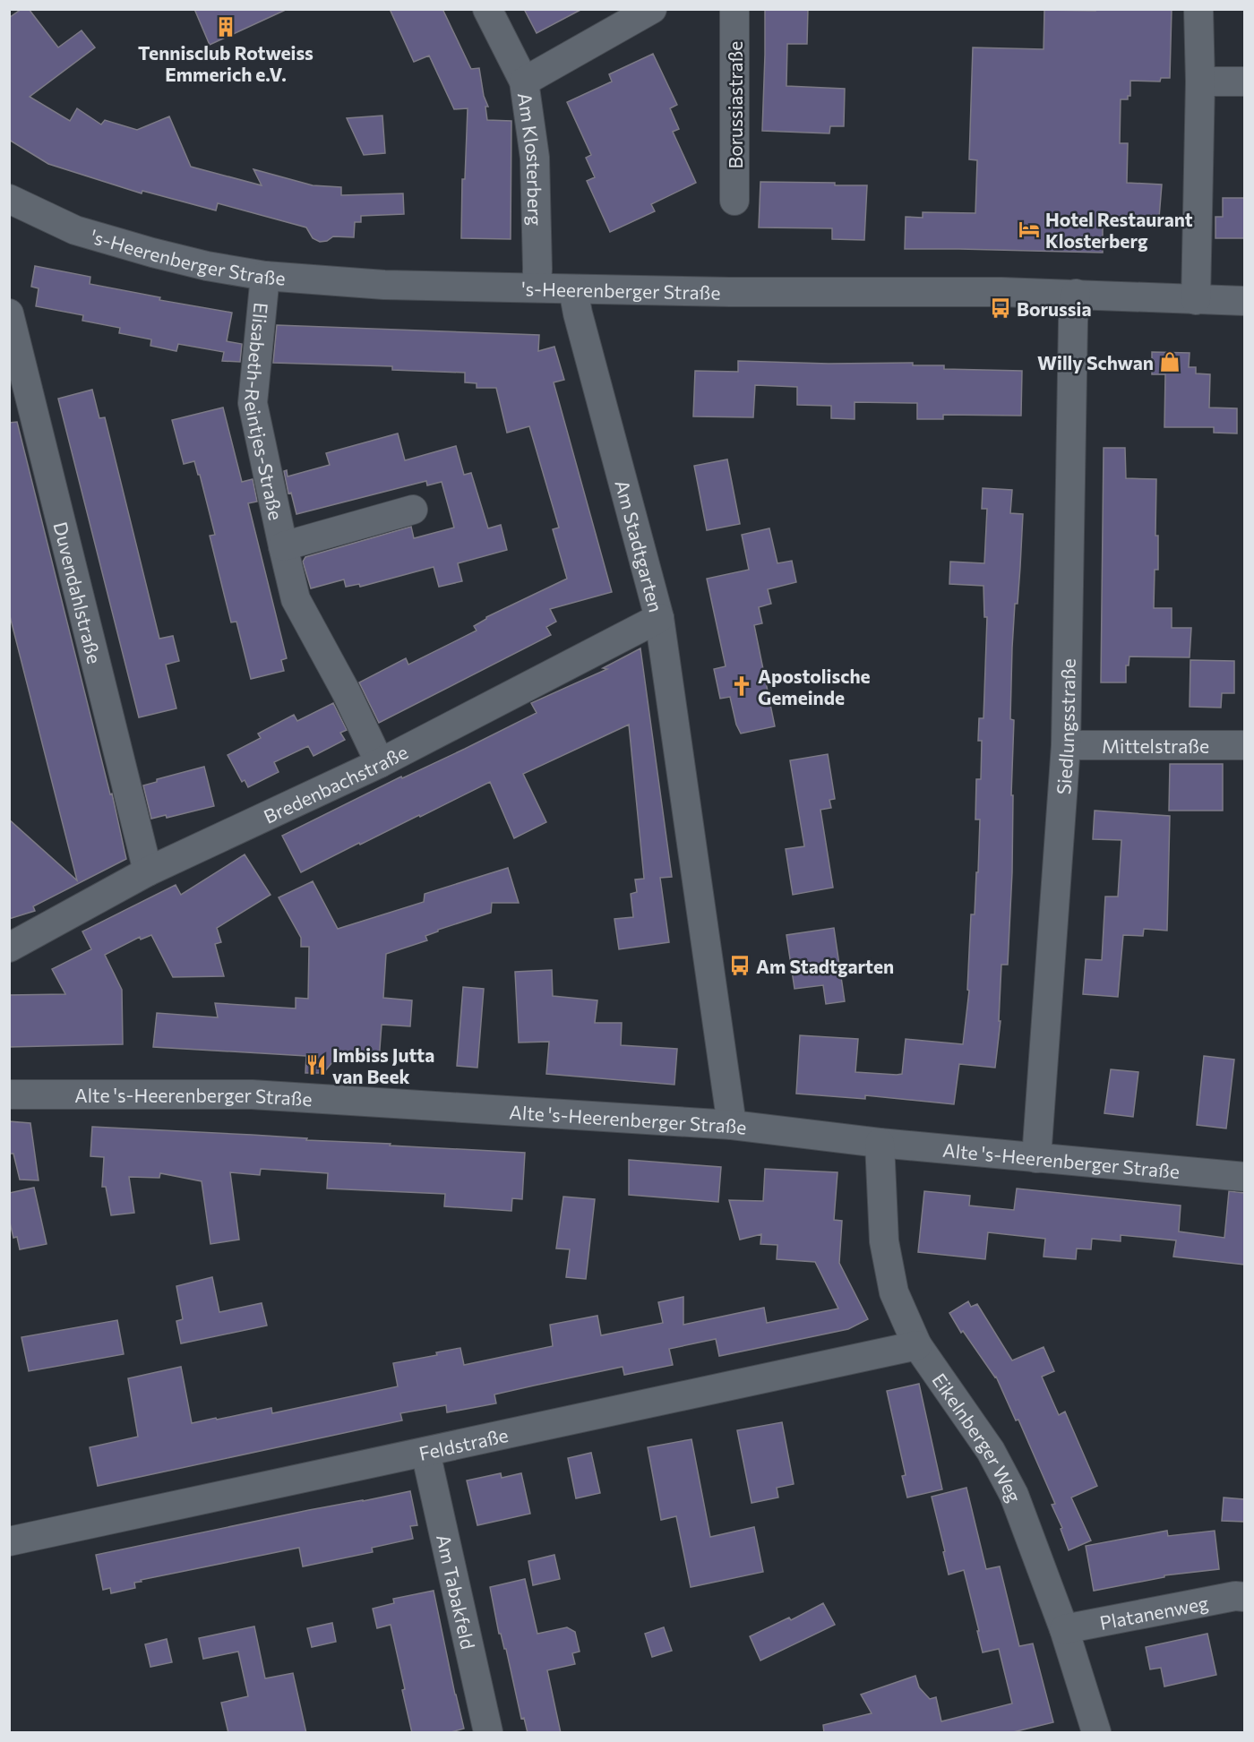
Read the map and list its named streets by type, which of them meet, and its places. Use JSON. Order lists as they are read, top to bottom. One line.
{"streets":{"street":["Borussiastraße","Am Klosterberg","'s-Heerenberger Straße","Elisabeth-Reintjes-Straße","Am Stadtgarten","Duvendahlstraße","Siedlungsstraße","Mittelstraße","Bredenbachstraße","Alte 's-Heerenberger Straße","Eikelnberger Weg","Feldstraße","Am Tabakfeld","Platanenweg"]},"crossings":[["Am Klosterberg","'s-Heerenberger Straße"],["'s-Heerenberger Straße","Elisabeth-Reintjes-Straße"],["'s-Heerenberger Straße","Am Stadtgarten"],["'s-Heerenberger Straße","Siedlungsstraße"],["Elisabeth-Reintjes-Straße","Bredenbachstraße"],["Am Stadtgarten","Bredenbachstraße"],["Am Stadtgarten","Alte 's-Heerenberger Straße"],["Duvendahlstraße","Bredenbachstraße"],["Siedlungsstraße","Mittelstraße"],["Siedlungsstraße","Alte 's-Heerenberger Straße"],["Alte 's-Heerenberger Straße","Eikelnberger Weg"],["Eikelnberger Weg","Feldstraße"],["Eikelnberger Weg","Platanenweg"],["Feldstraße","Am Tabakfeld"]],"places":{"building":["Tennisclub Rotweiss Emmerich e.V."],"hotel":["Hotel Restaurant Klosterberg"],"bus stop":["Borussia","Am Stadtgarten"],"shop":["Willy Schwan"],"church":["Apostolische Gemeinde"],"restaurant":["Imbiss Jutta van Beek"]}}
